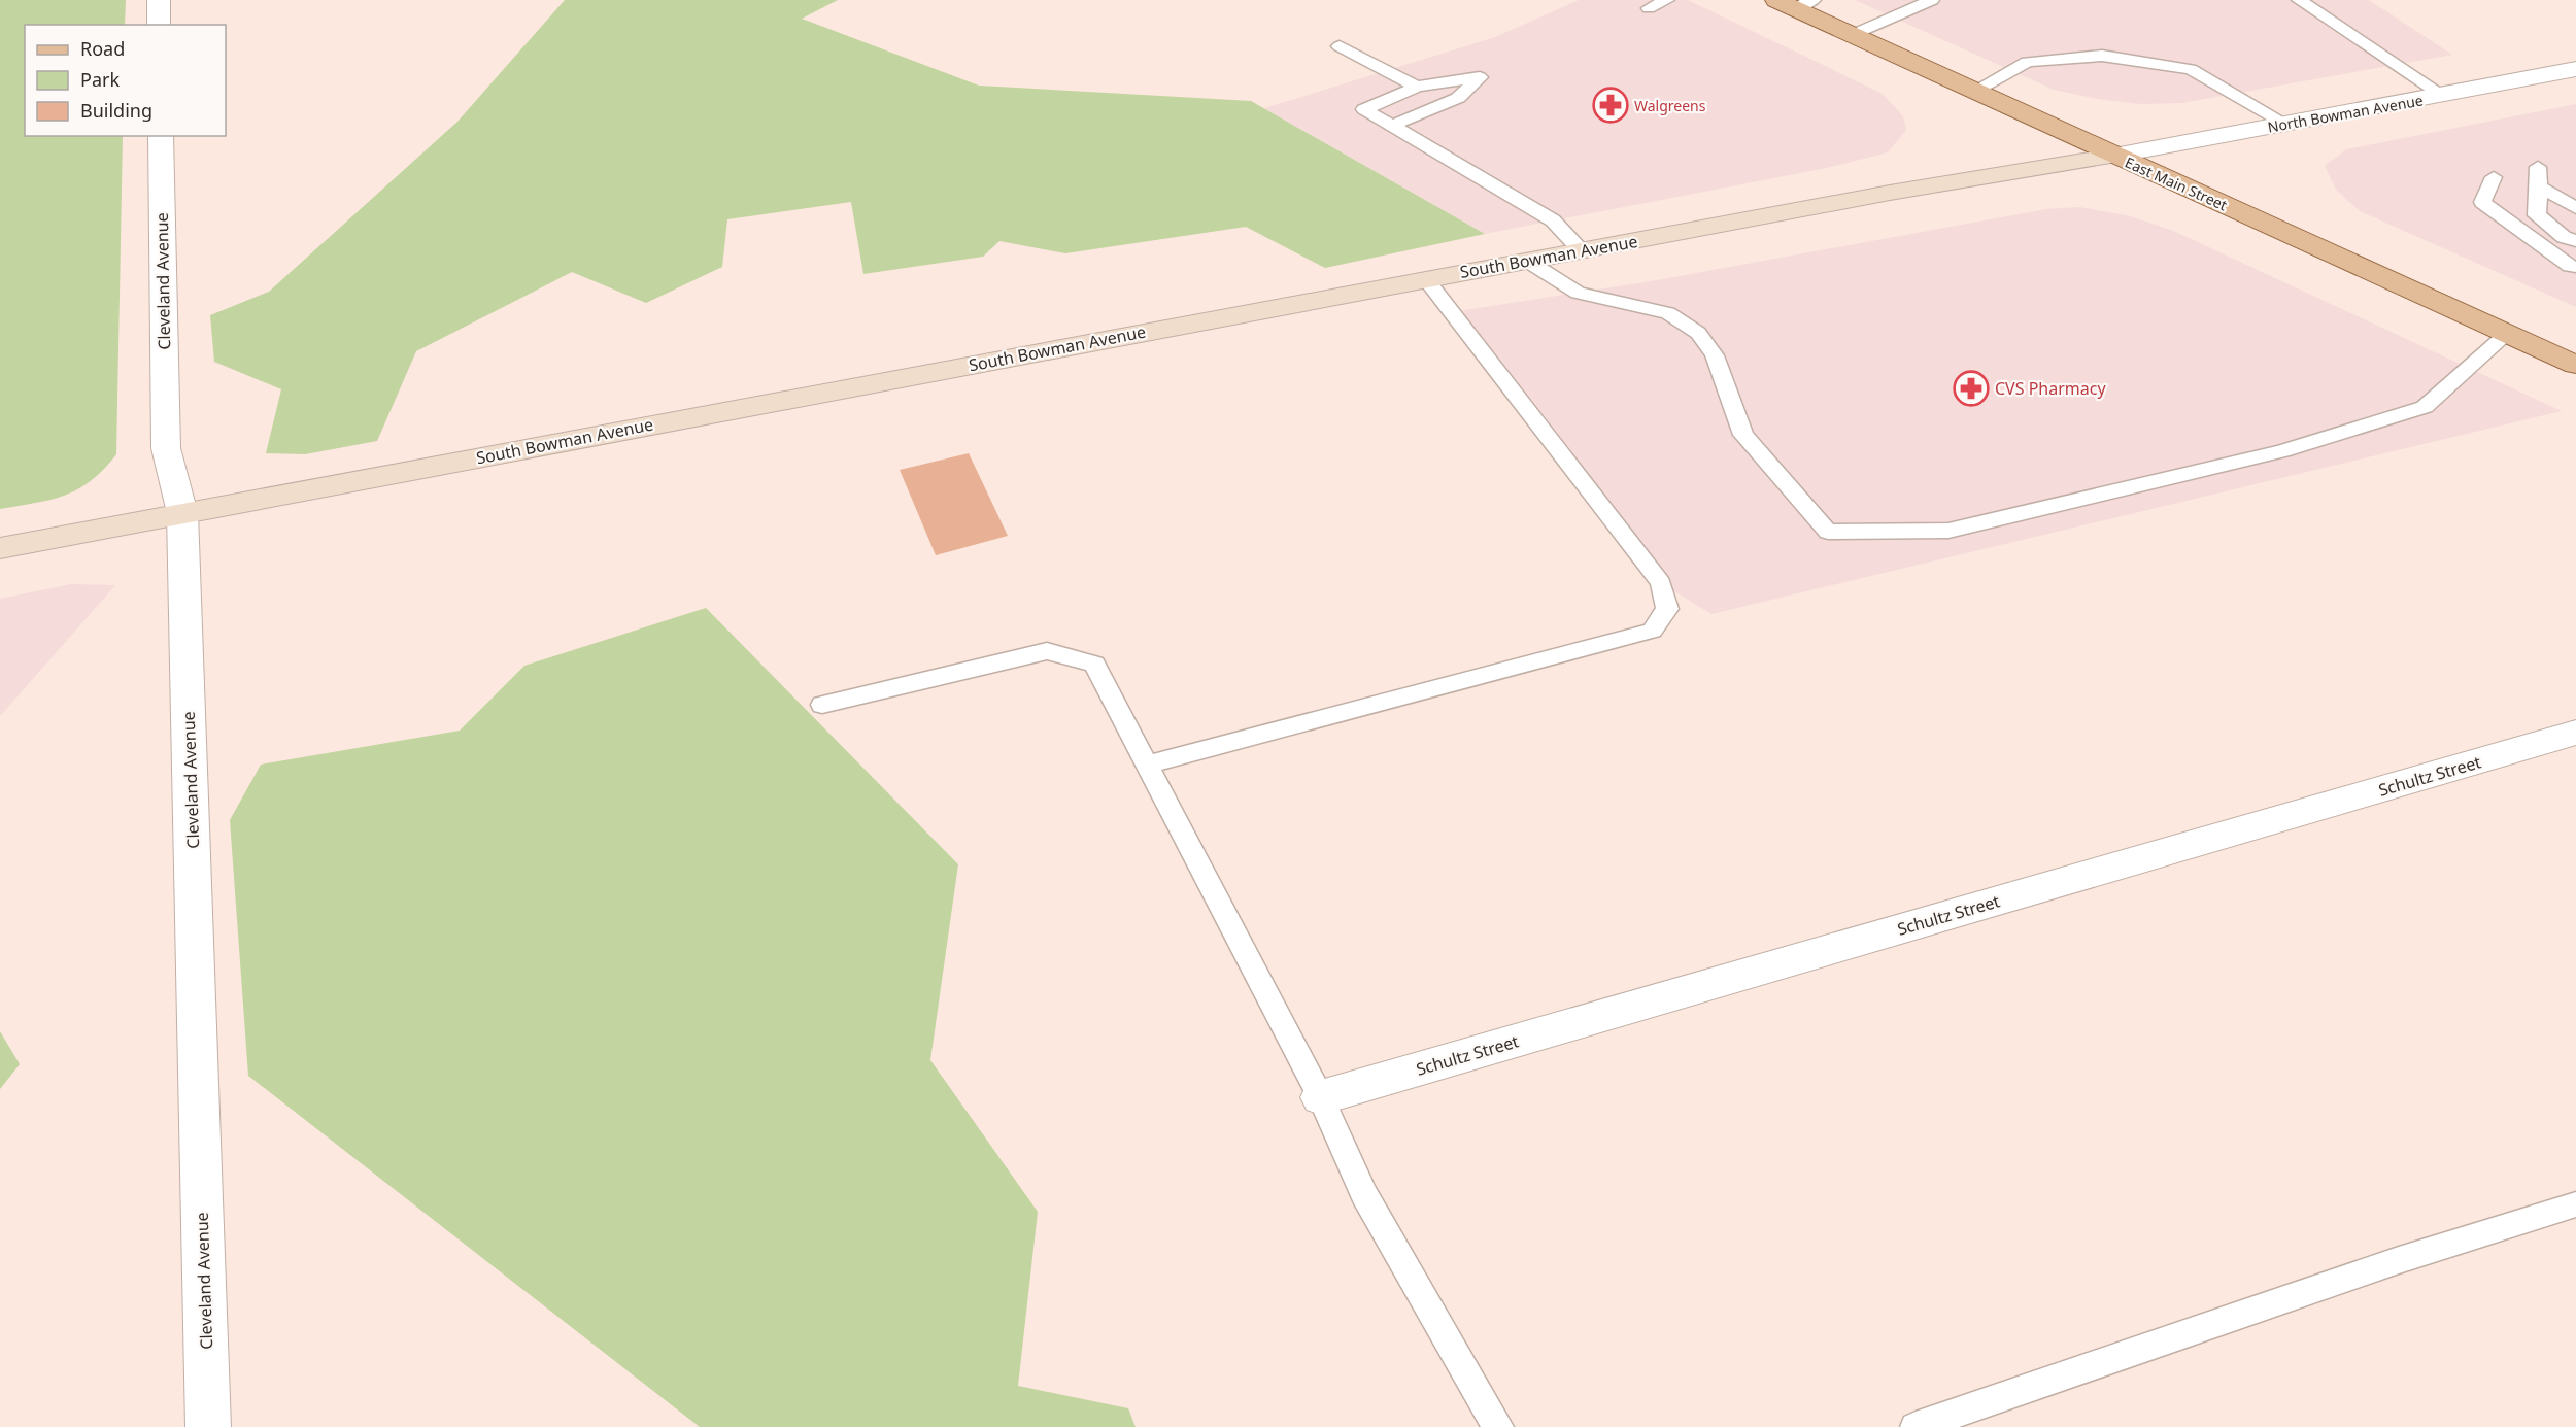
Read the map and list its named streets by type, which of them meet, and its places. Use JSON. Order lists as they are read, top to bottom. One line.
{"streets":{"main road":["East Main Street","South Bowman Avenue"],"street":["North Bowman Avenue","Cleveland Avenue","Schultz Street"]},"crossings":[["North Bowman Avenue","East Main Street"],["North Bowman Avenue","South Bowman Avenue"],["East Main Street","South Bowman Avenue"],["South Bowman Avenue","Cleveland Avenue"]],"places":{"pharmacy":["Walgreens","CVS Pharmacy"]},"legend":["Road","Park","Building"]}
